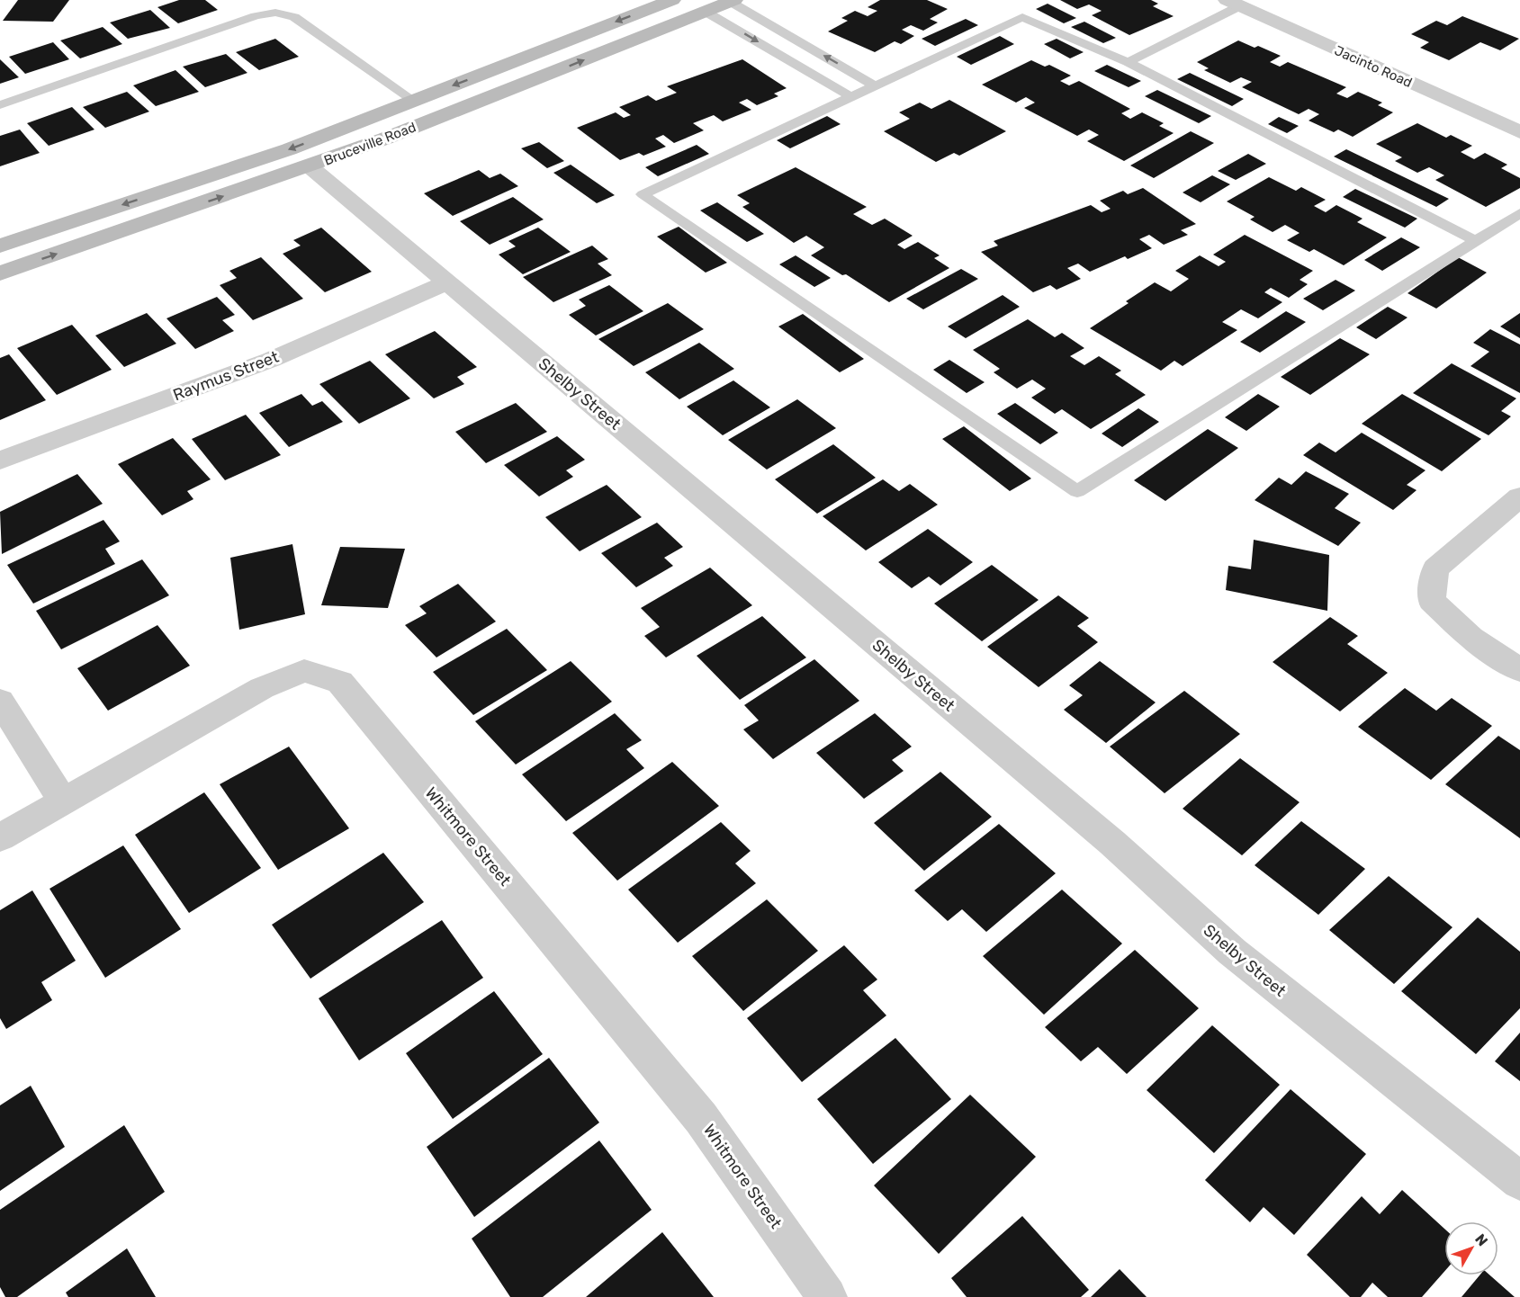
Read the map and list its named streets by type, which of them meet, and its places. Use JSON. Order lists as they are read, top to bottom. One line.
{"streets":{"main road":["Bruceville Road"],"street":["Jacinto Road","Raymus Street","Shelby Street","Whitmore Street"]},"crossings":[["Bruceville Road","Shelby Street"],["Raymus Street","Shelby Street"]],"north":"top right"}
